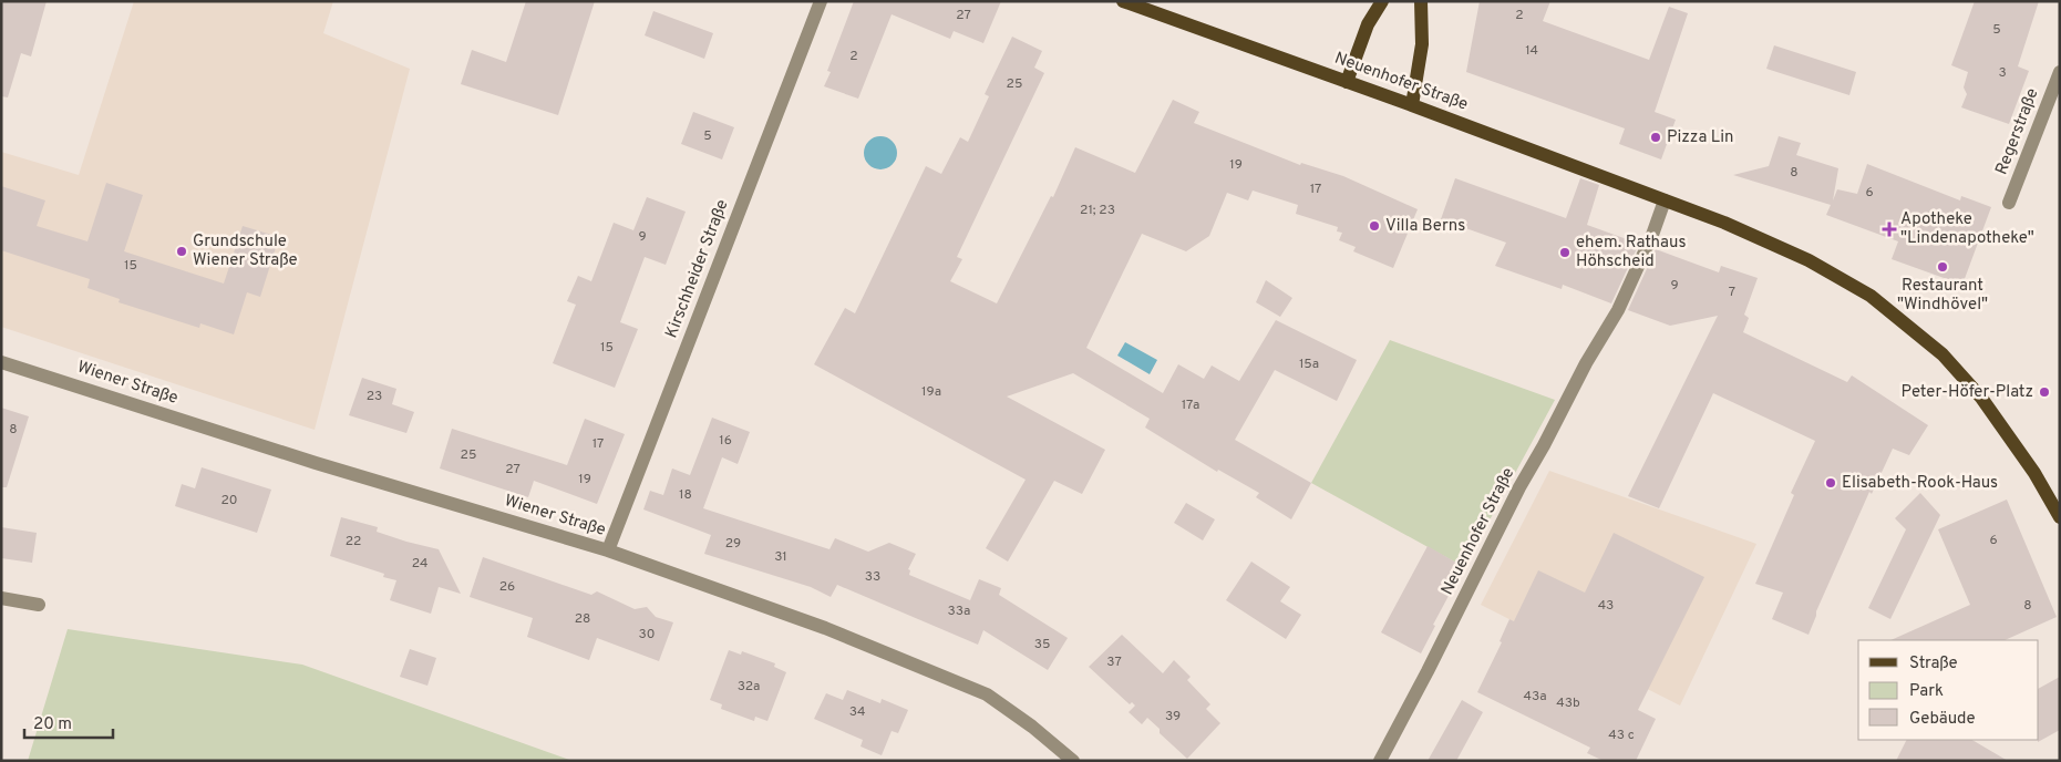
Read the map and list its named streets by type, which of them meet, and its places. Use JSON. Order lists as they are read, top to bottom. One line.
{"streets":{"main road":["Neuenhofer Straße"],"street":["Regerstraße","Kirschheider Straße","Wiener Straße"]},"crossings":[["Kirschheider Straße","Wiener Straße"]],"places":{"other":["Pizza Lin","Villa Berns","Grundschule Wiener Straße","ehem. Rathaus Höhscheid","Restaurant \"Windhövel\"","Peter-Höfer-Platz","Elisabeth-Rook-Haus"],"health":["Apotheke \"Lindenapotheke\""]},"house_numbers":["27","2","5","14","2","3","25","5","19","8","17","6","21; 23","9","15","9","7","15","15a","19a","23","17a","8","16","17","25","27","19","18","20","6","22","29","31","24","33","26","43","8","33a","28","30","35","37","32a","43a","43b","34","39","43 c"],"legend":["Straße","Park","Gebäude"],"scale_bar":"20 m"}
